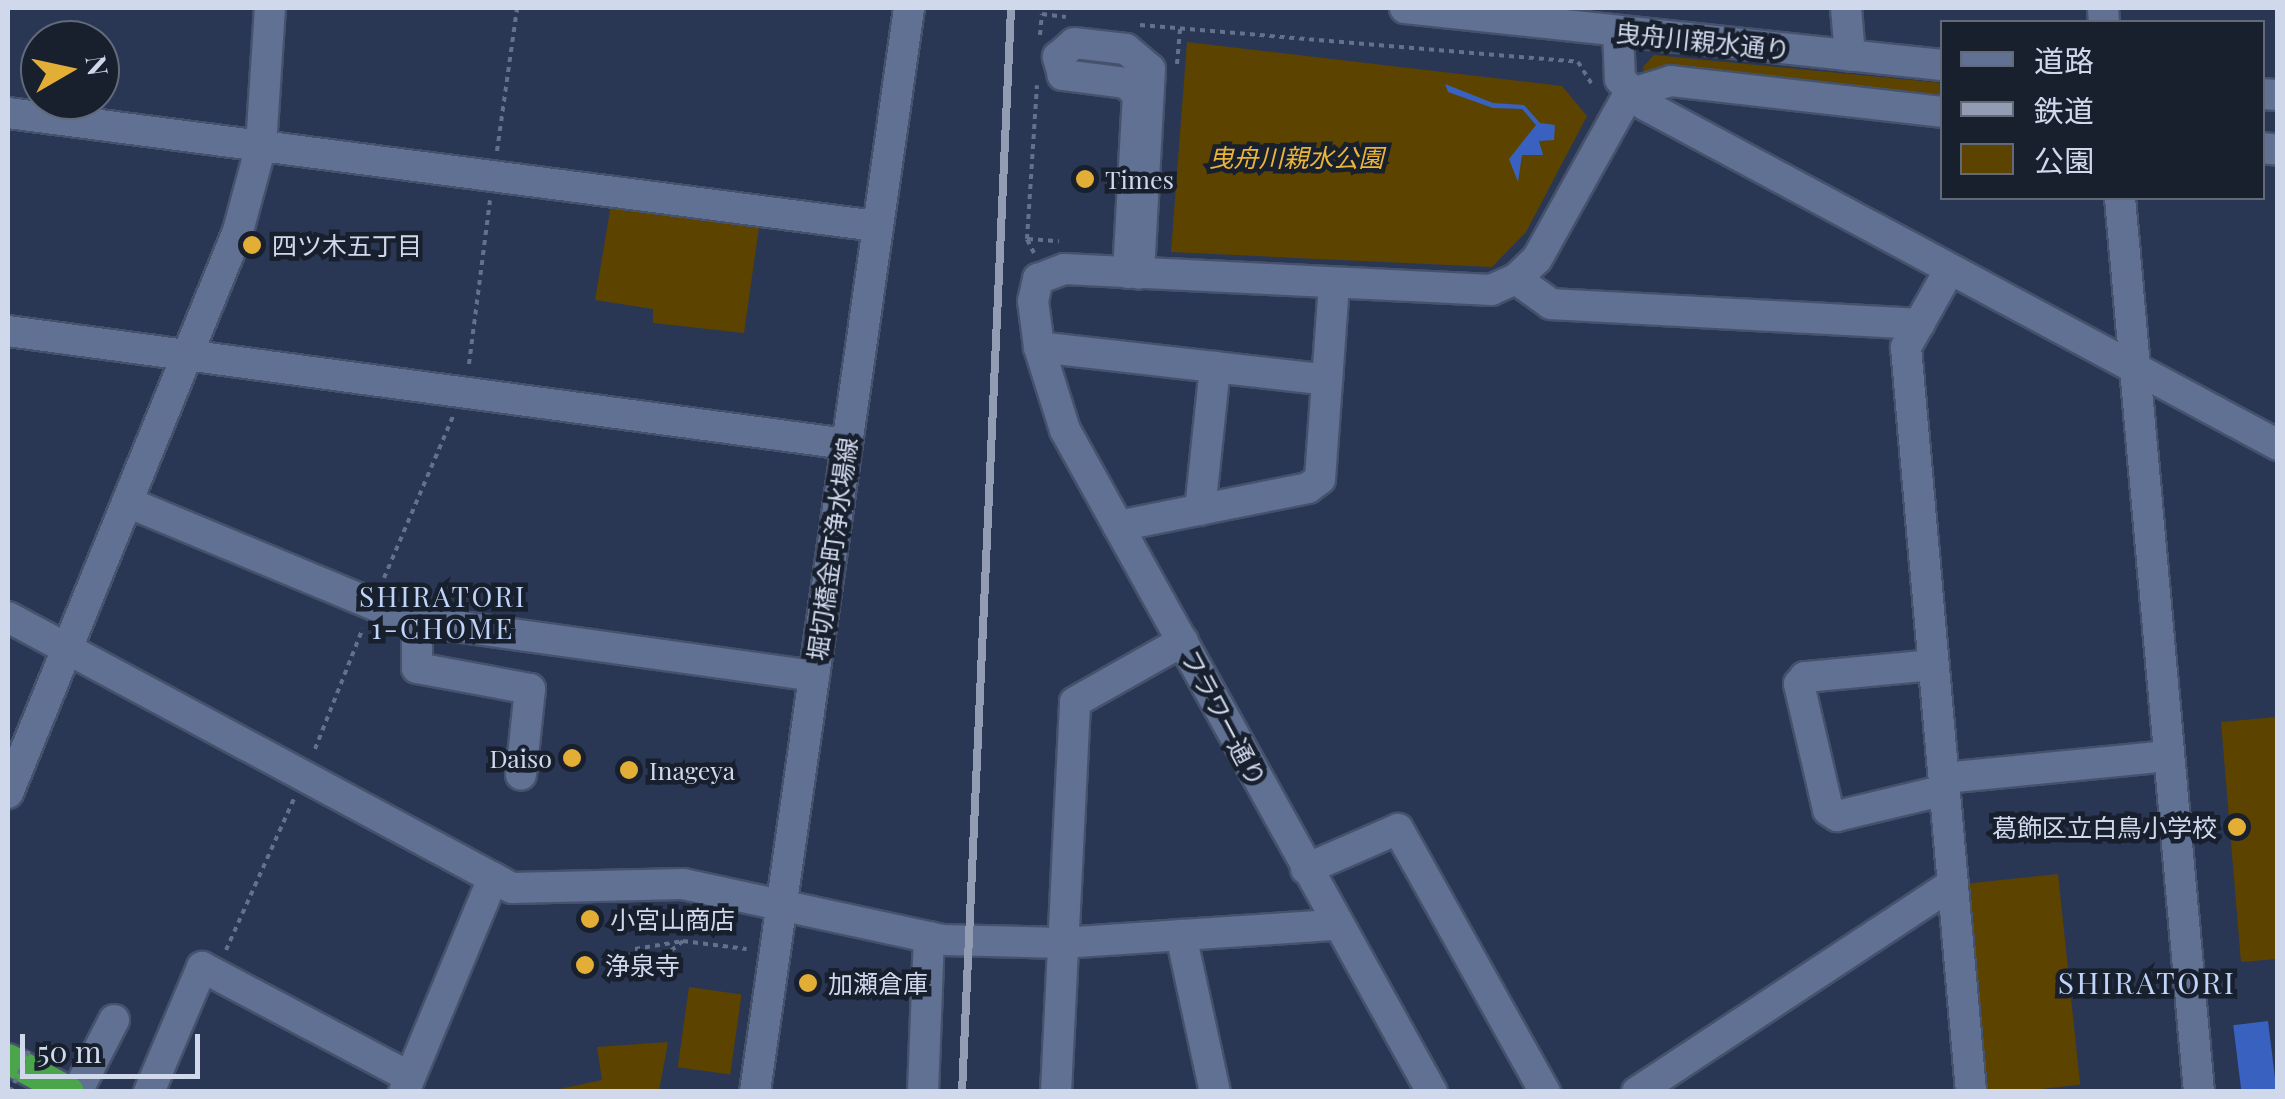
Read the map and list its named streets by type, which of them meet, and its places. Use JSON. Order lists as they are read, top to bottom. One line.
{"streets":{"street":["曳舟川親水通り","堀切橋金町浄水場線","フラワー通り"]},"districts":["SHIRATORI 1-CHOME","SHIRATORI"],"parks":["曳舟川親水公園"],"places":["Times","四ツ木五丁目","Daiso","Inageya","葛飾区立白鳥小学校","小宮山商店","浄泉寺","加瀬倉庫"],"legend":["道路","鉄道","公園"],"scale_bar":"50 m","north":"right"}
